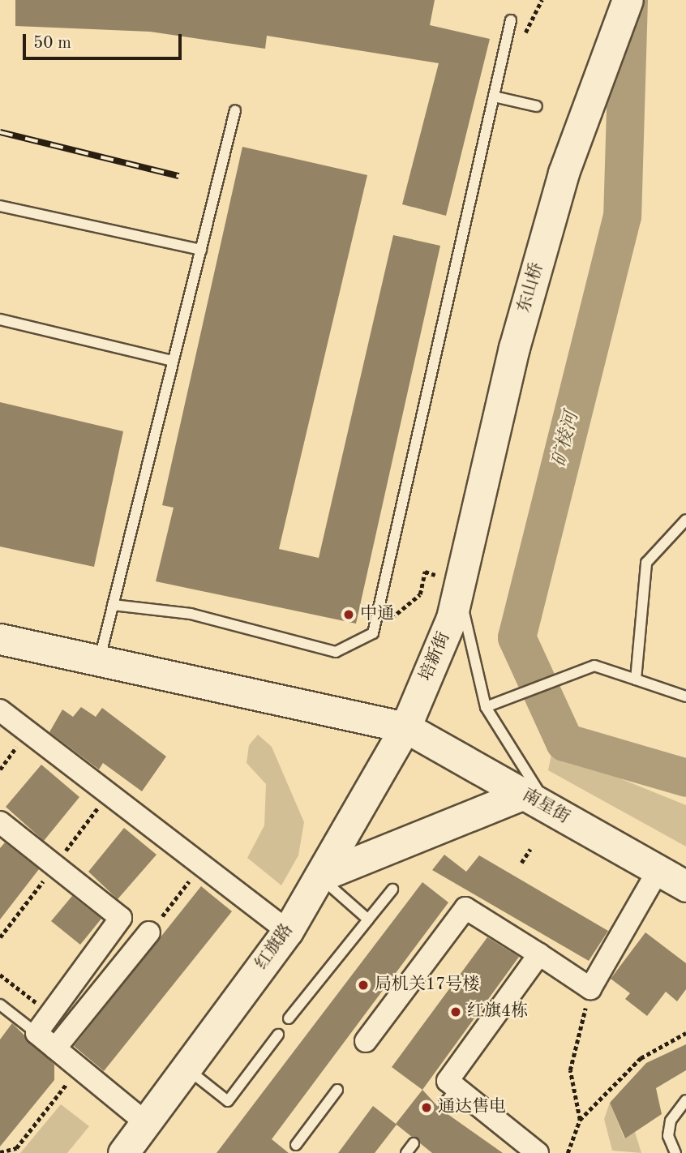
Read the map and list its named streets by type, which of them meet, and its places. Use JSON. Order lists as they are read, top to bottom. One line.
{"streets":{"street":["东山桥","培新街","南星街","红旗路"]},"crossings":[["东山桥","培新街"],["培新街","南星街"],["培新街","红旗路"],["南星街","红旗路"]],"water":["矿棱河"],"places":["中通","局机关17号楼","红旗4栋","通达售电"],"scale_bar":"50 m"}
